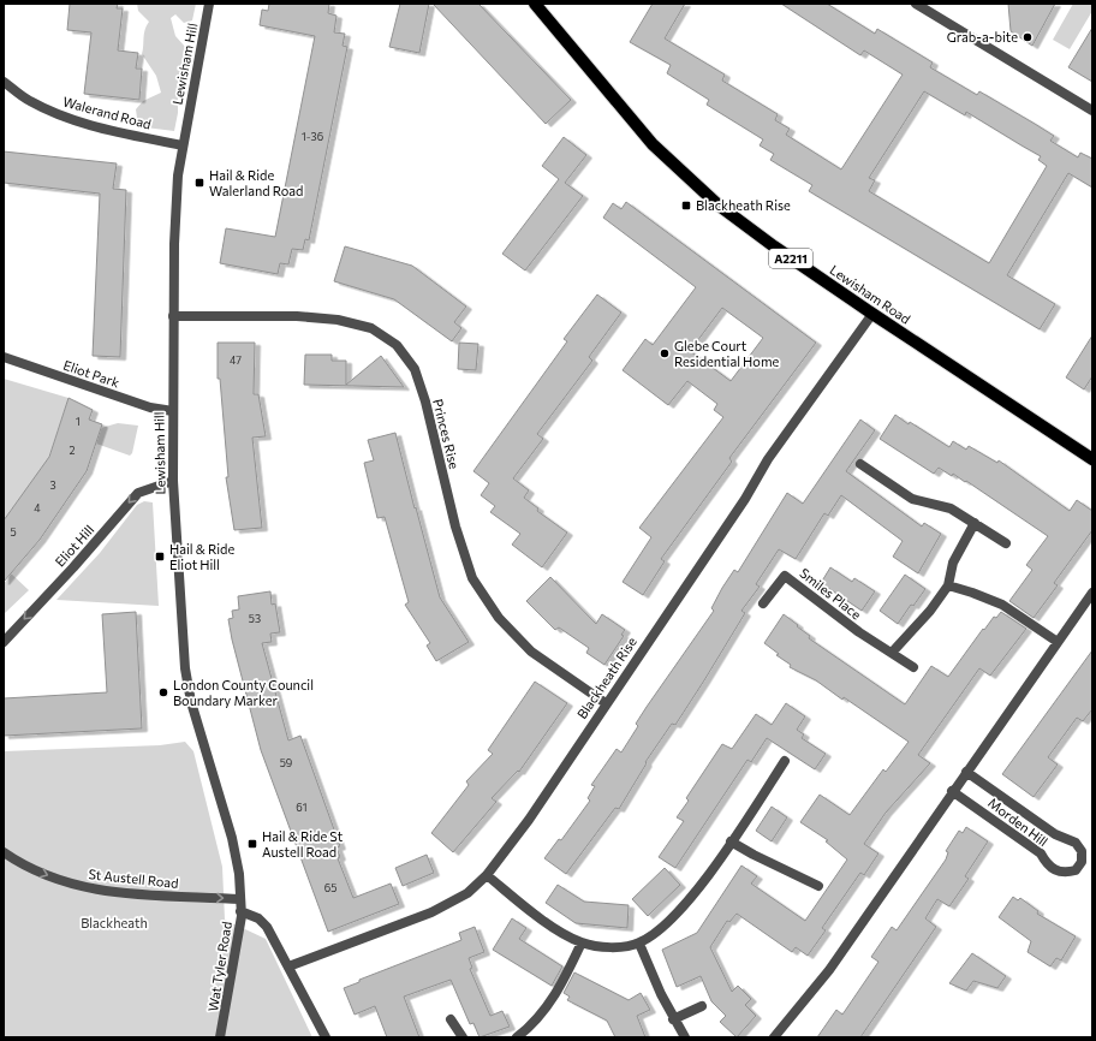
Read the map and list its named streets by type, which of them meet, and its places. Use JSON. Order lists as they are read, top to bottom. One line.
{"streets":{"main road":["A2211","Lewisham Road"],"street":["Lewisham Hill","Walerand Road","Eliot Park","Princes Rise","Eliot Hill","Smiles Place","Blackheath Rise","Morden Hill","St Austell Road","Wat Tyler Road"]},"crossings":[["Lewisham Hill","Walerand Road"],["Lewisham Hill","Eliot Park"],["Lewisham Hill","Princes Rise"],["Lewisham Hill","Eliot Hill"],["Lewisham Hill","St Austell Road"],["Lewisham Hill","Wat Tyler Road"],["Lewisham Road","Blackheath Rise"],["Princes Rise","Blackheath Rise"],["St Austell Road","Wat Tyler Road"]],"one_way":["Eliot Hill","St Austell Road"],"parks":["Blackheath"],"places":{"other":["Grab-a-bite","Glebe Court Residential Home","London County Council Boundary Marker"],"transit":["Hail & Ride Walerland Road","Blackheath Rise","Hail & Ride Eliot Hill","Hail & Ride St Austell Road"]},"house_numbers":["1-36","47","1","2","3","4","5","53","59","61","65"]}
